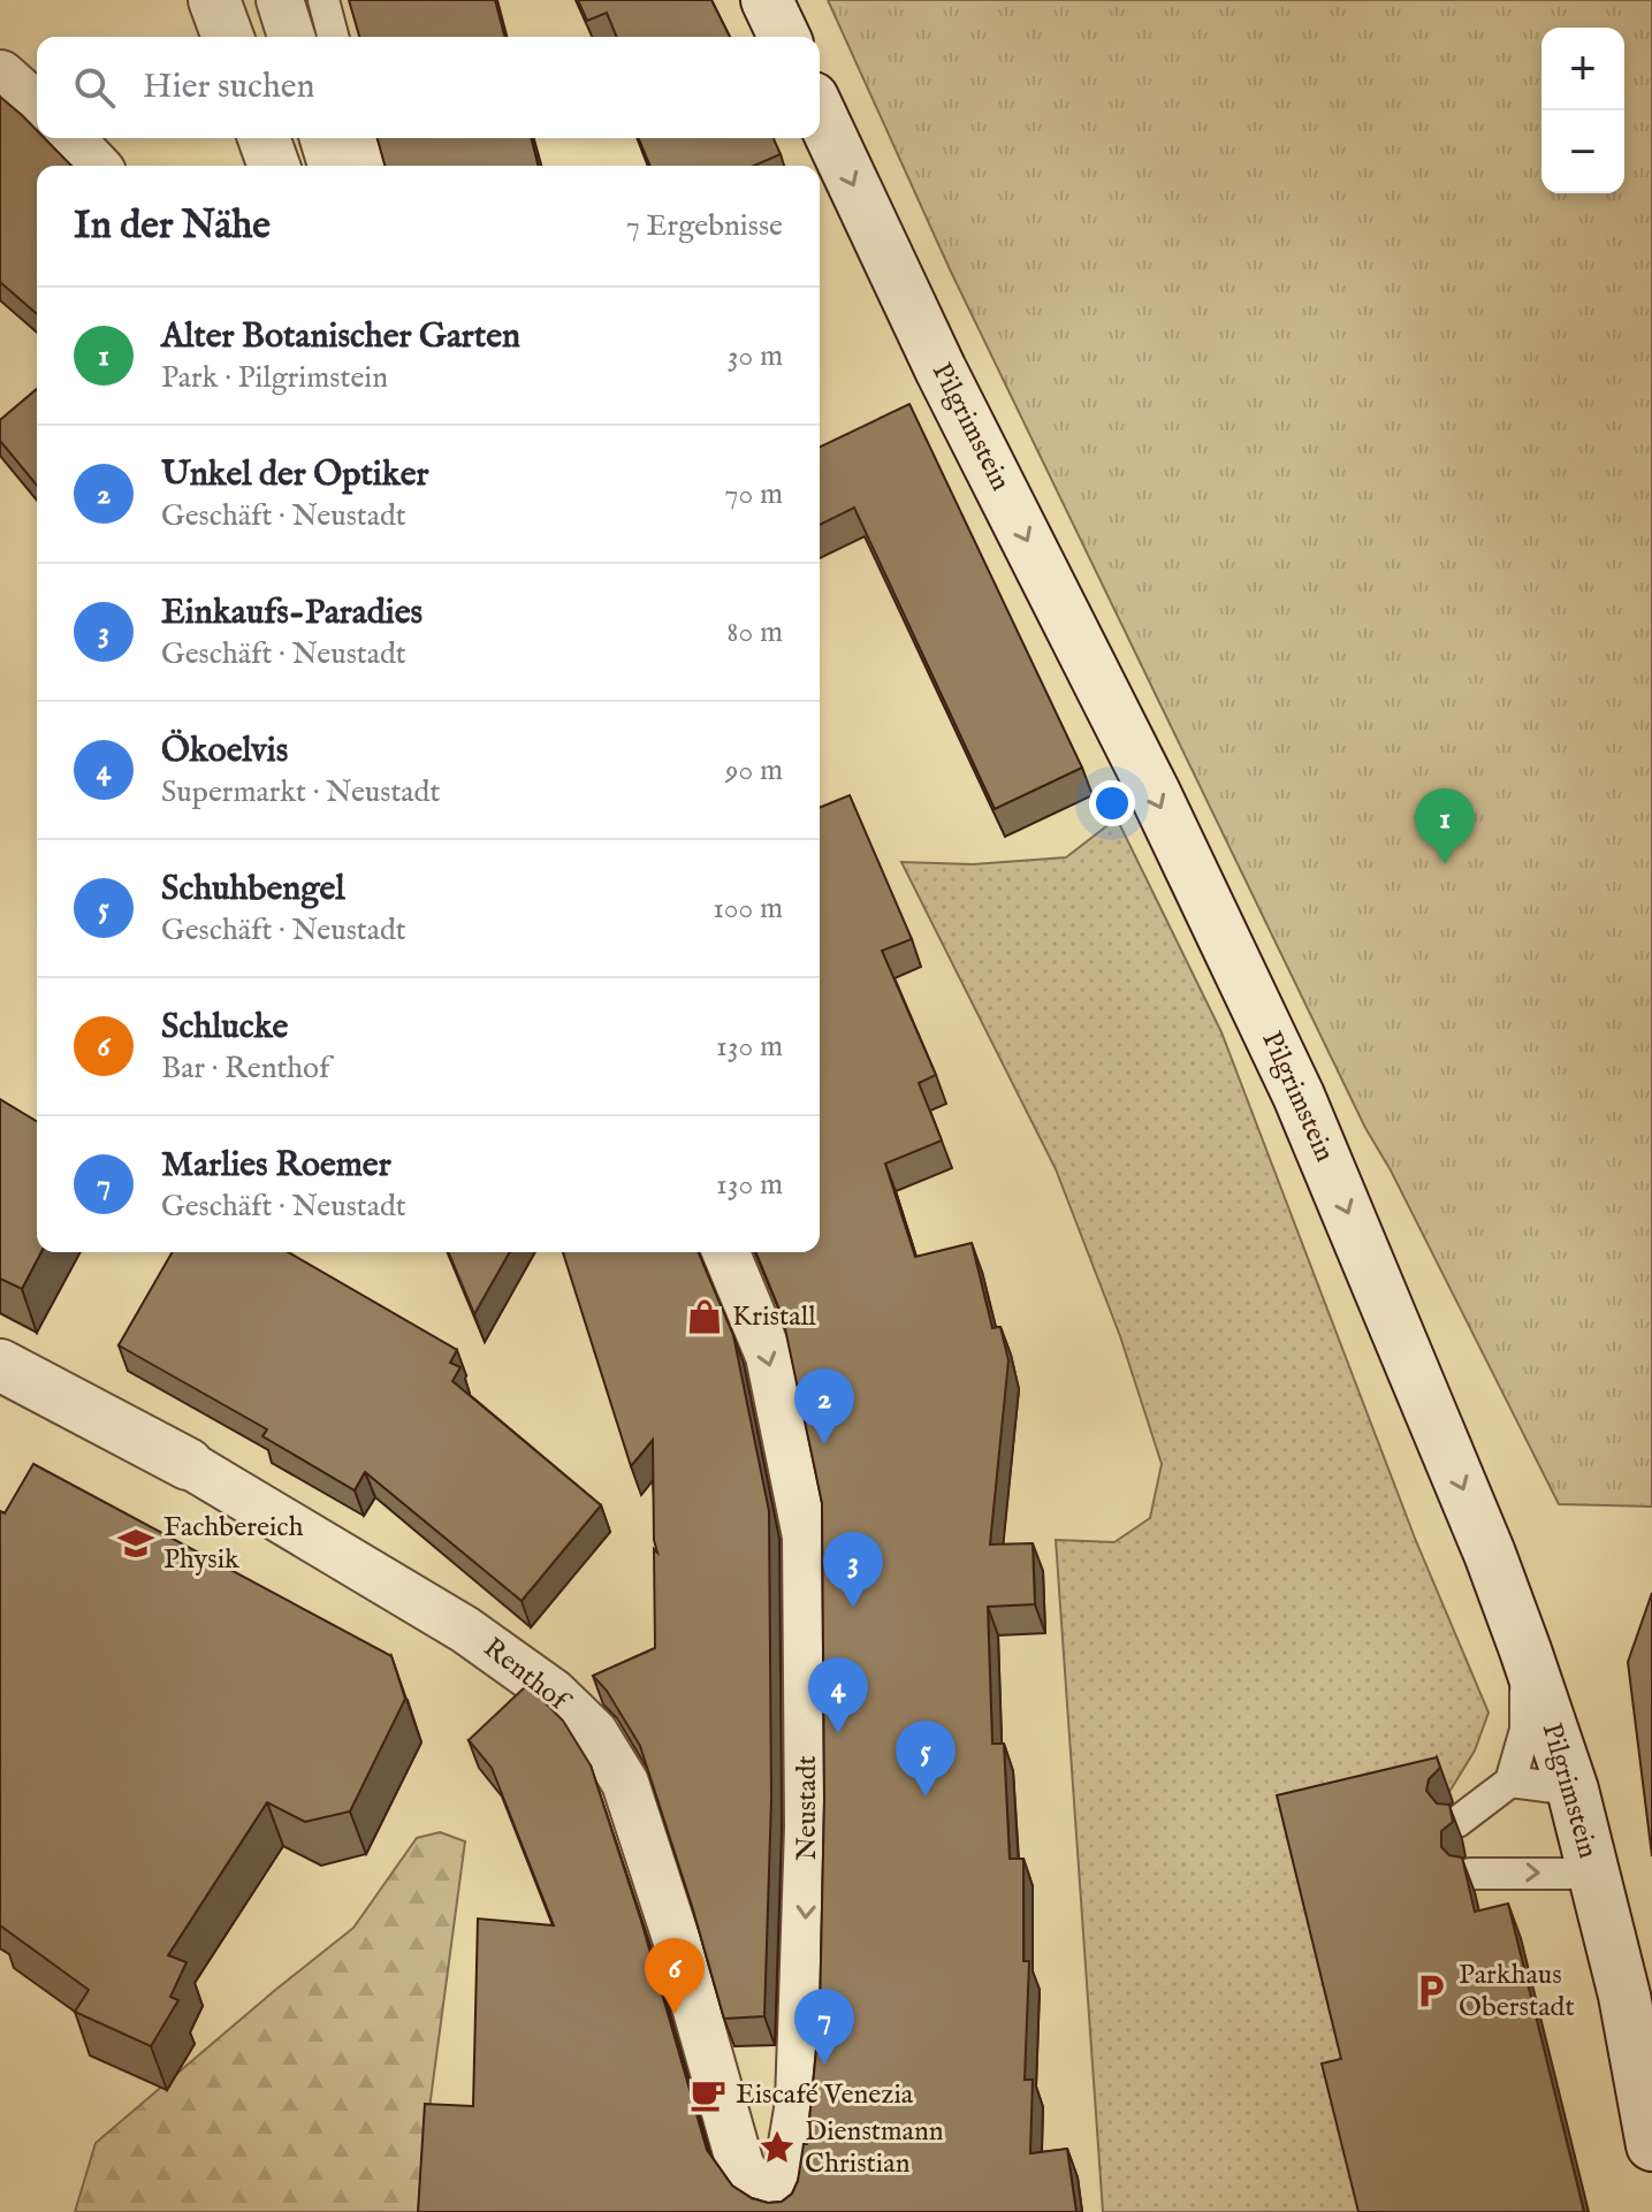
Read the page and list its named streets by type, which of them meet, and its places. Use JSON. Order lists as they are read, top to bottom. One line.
{"streets":{"main road":["Pilgrimstein","Renthof"],"street":["Neustadt"]},"crossings":[["Renthof","Neustadt"]],"one_way":["Pilgrimstein","Neustadt"],"places":{"shop":["Kristall"],"school or university":["Fachbereich Physik"],"parking":["Parkhaus Oberstadt"],"cafe":["Eiscafé Venezia"],"place":["Dienstmann Christian"]},"page":{"map_buttons":["+","−"],"search":"Hier suchen","heading":["In der Nähe","7 Ergebnisse"],"list":[{"mark":"1","name":"Alter Botanischer Garten","note":"Park · Pilgrimstein","value":"30 m"},{"mark":"2","name":"Unkel der Optiker","note":"Geschäft · Neustadt","value":"70 m"},{"mark":"3","name":"Einkaufs-Paradies","note":"Geschäft · Neustadt","value":"80 m"},{"mark":"4","name":"Ökoelvis","note":"Supermarkt · Neustadt","value":"90 m"},{"mark":"5","name":"Schuhbengel","note":"Geschäft · Neustadt","value":"100 m"},{"mark":"6","name":"Schlucke","note":"Bar · Renthof","value":"130 m"},{"mark":"7","name":"Marlies Roemer","note":"Geschäft · Neustadt","value":"130 m"}],"pins":["1","2","3","4","5","6","7"]}}
